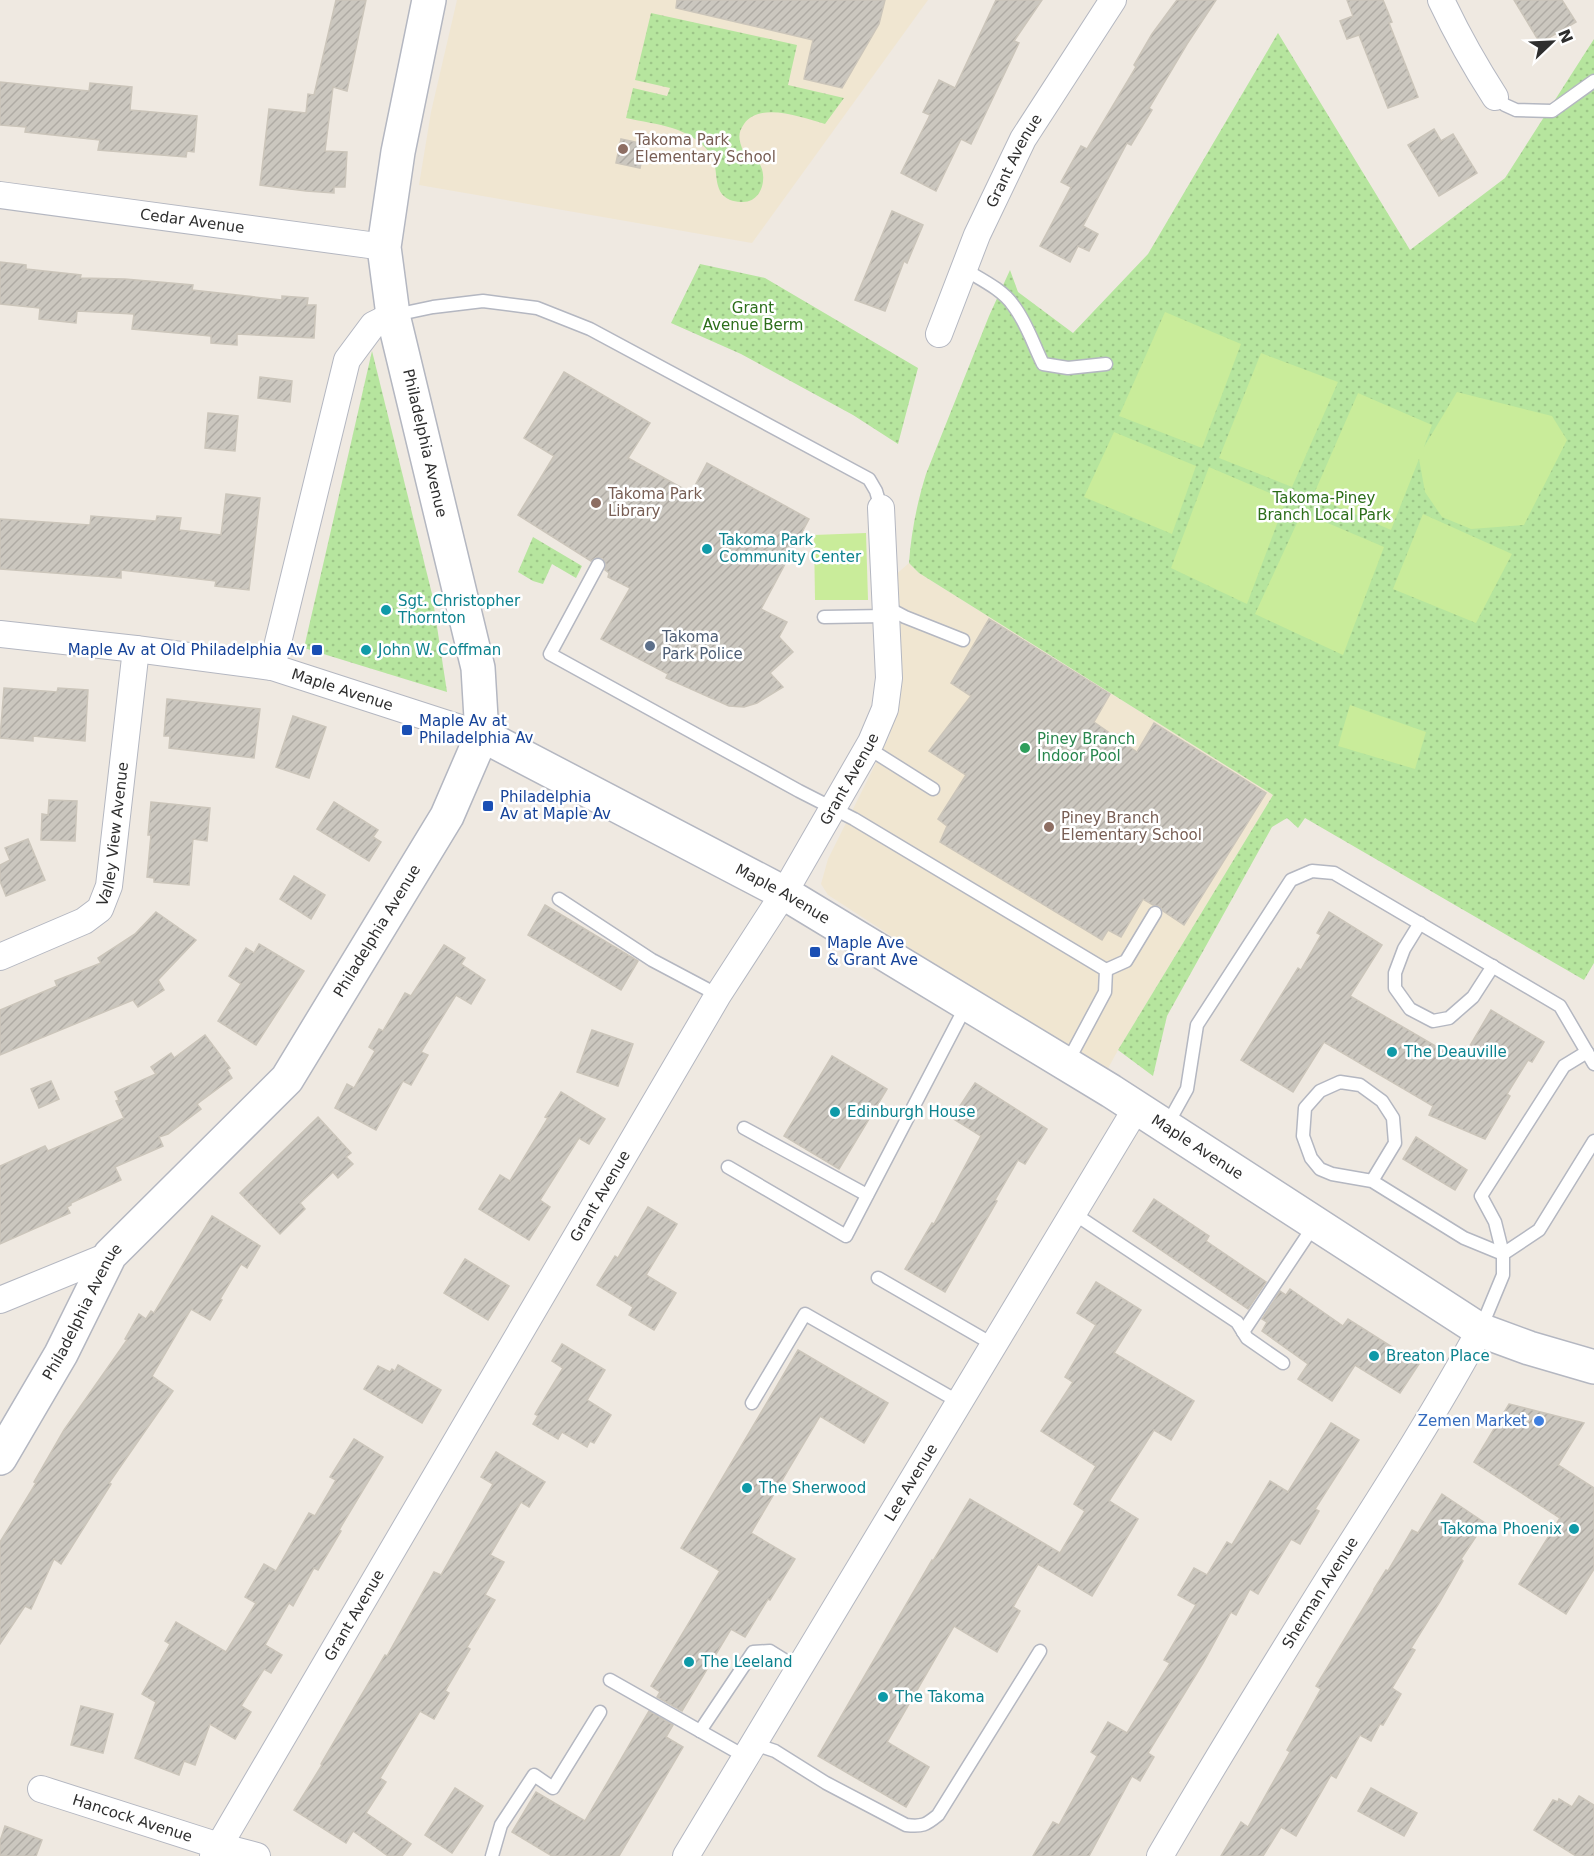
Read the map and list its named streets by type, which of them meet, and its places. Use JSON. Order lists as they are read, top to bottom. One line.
{"streets":{"main road":["Philadelphia Avenue","Maple Avenue"],"street":["Grant Avenue","Cedar Avenue","Valley View Avenue","Lee Avenue","Sherman Avenue","Hancock Avenue"]},"crossings":[["Grant Avenue","Maple Avenue"],["Grant Avenue","Hancock Avenue"],["Cedar Avenue","Philadelphia Avenue"],["Philadelphia Avenue","Maple Avenue"],["Maple Avenue","Valley View Avenue"],["Maple Avenue","Lee Avenue"],["Maple Avenue","Sherman Avenue"]],"parks":["Grant Avenue Berm","Takoma-Piney Branch Local Park"],"places":{"other":["Takoma Park Elementary School","Takoma Park Library","Takoma Park Community Center","Sgt. Christopher Thornton","Takoma Park Police","John W. Coffman","Piney Branch Indoor Pool","Piney Branch Elementary School","The Deauville","Edinburgh House","Breaton Place","Zemen Market","The Sherwood","Takoma Phoenix","The Leeland","The Takoma"],"transit":["Maple Av at Old Philadelphia Av","Maple Av at Philadelphia Av","Philadelphia Av at Maple Av","Maple Ave & Grant Ave"]},"north":"top right"}
